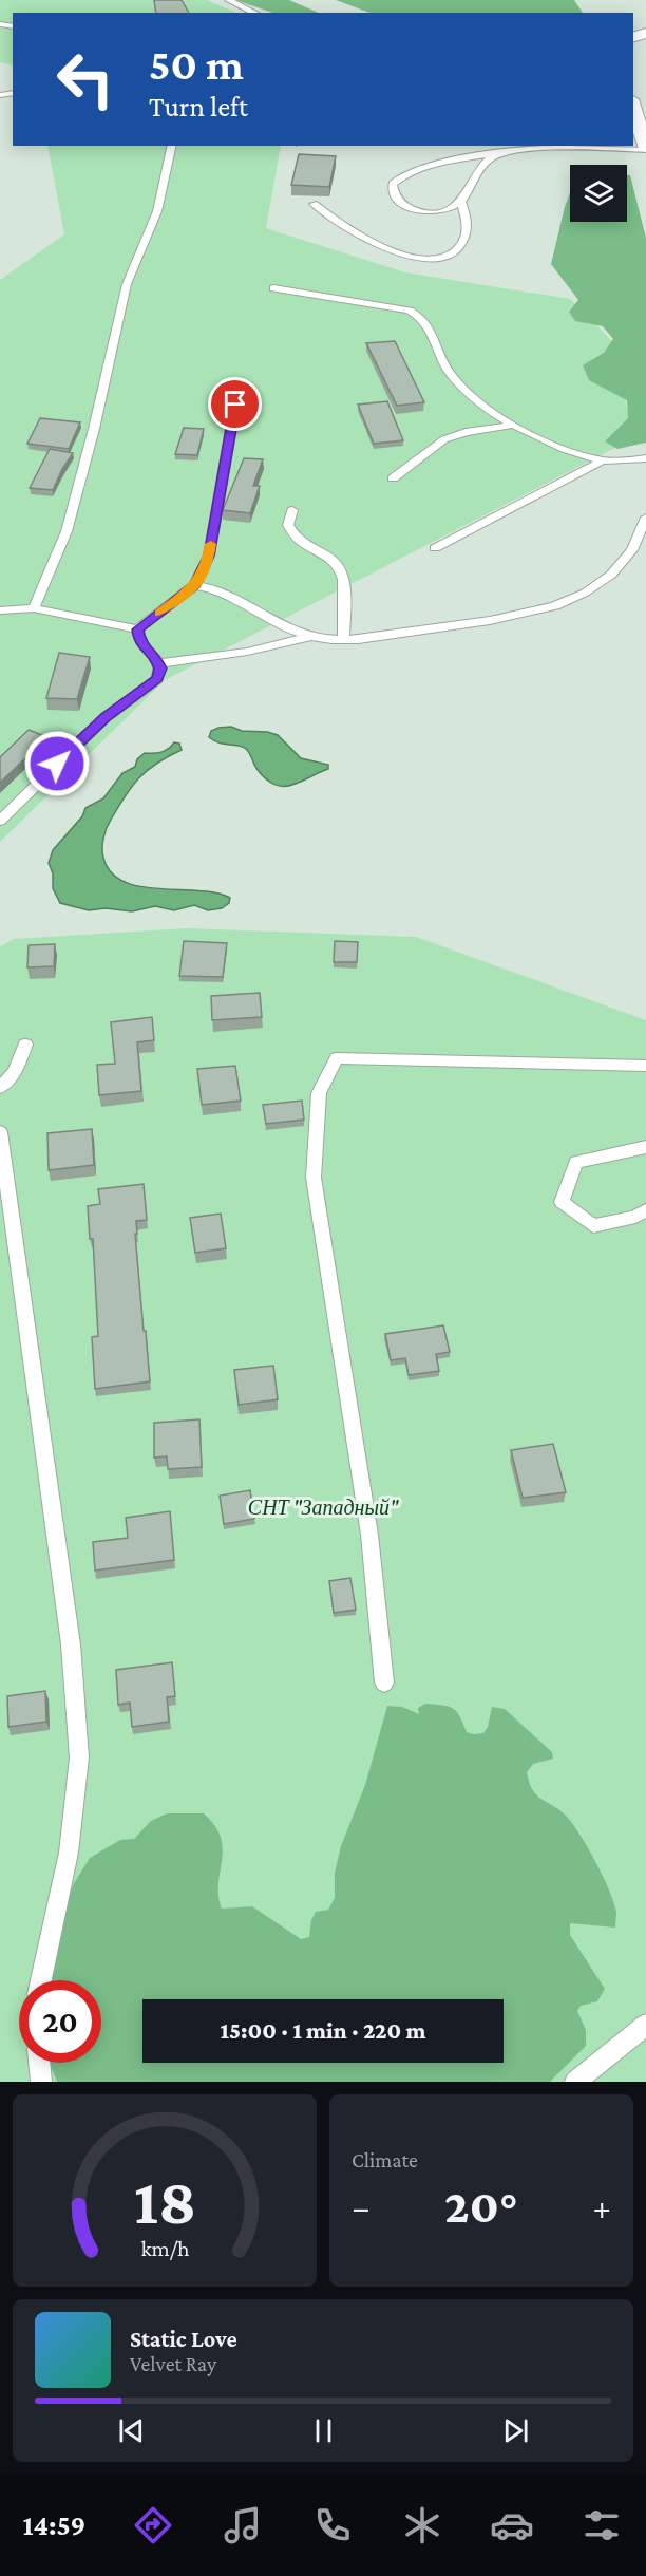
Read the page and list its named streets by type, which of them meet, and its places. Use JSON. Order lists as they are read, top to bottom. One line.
{"parks":["СНТ \"Западный\""],"page":{"turn":["50 m","Turn left"],"limit":"20","trip":"15:00 · 1 min · 220 m","tile":"Climate","heat":["−","20°","+"],"song":["Static Love","Velvet Ray"],"tabs":"14:59","gauge":["18","km/h"]}}
